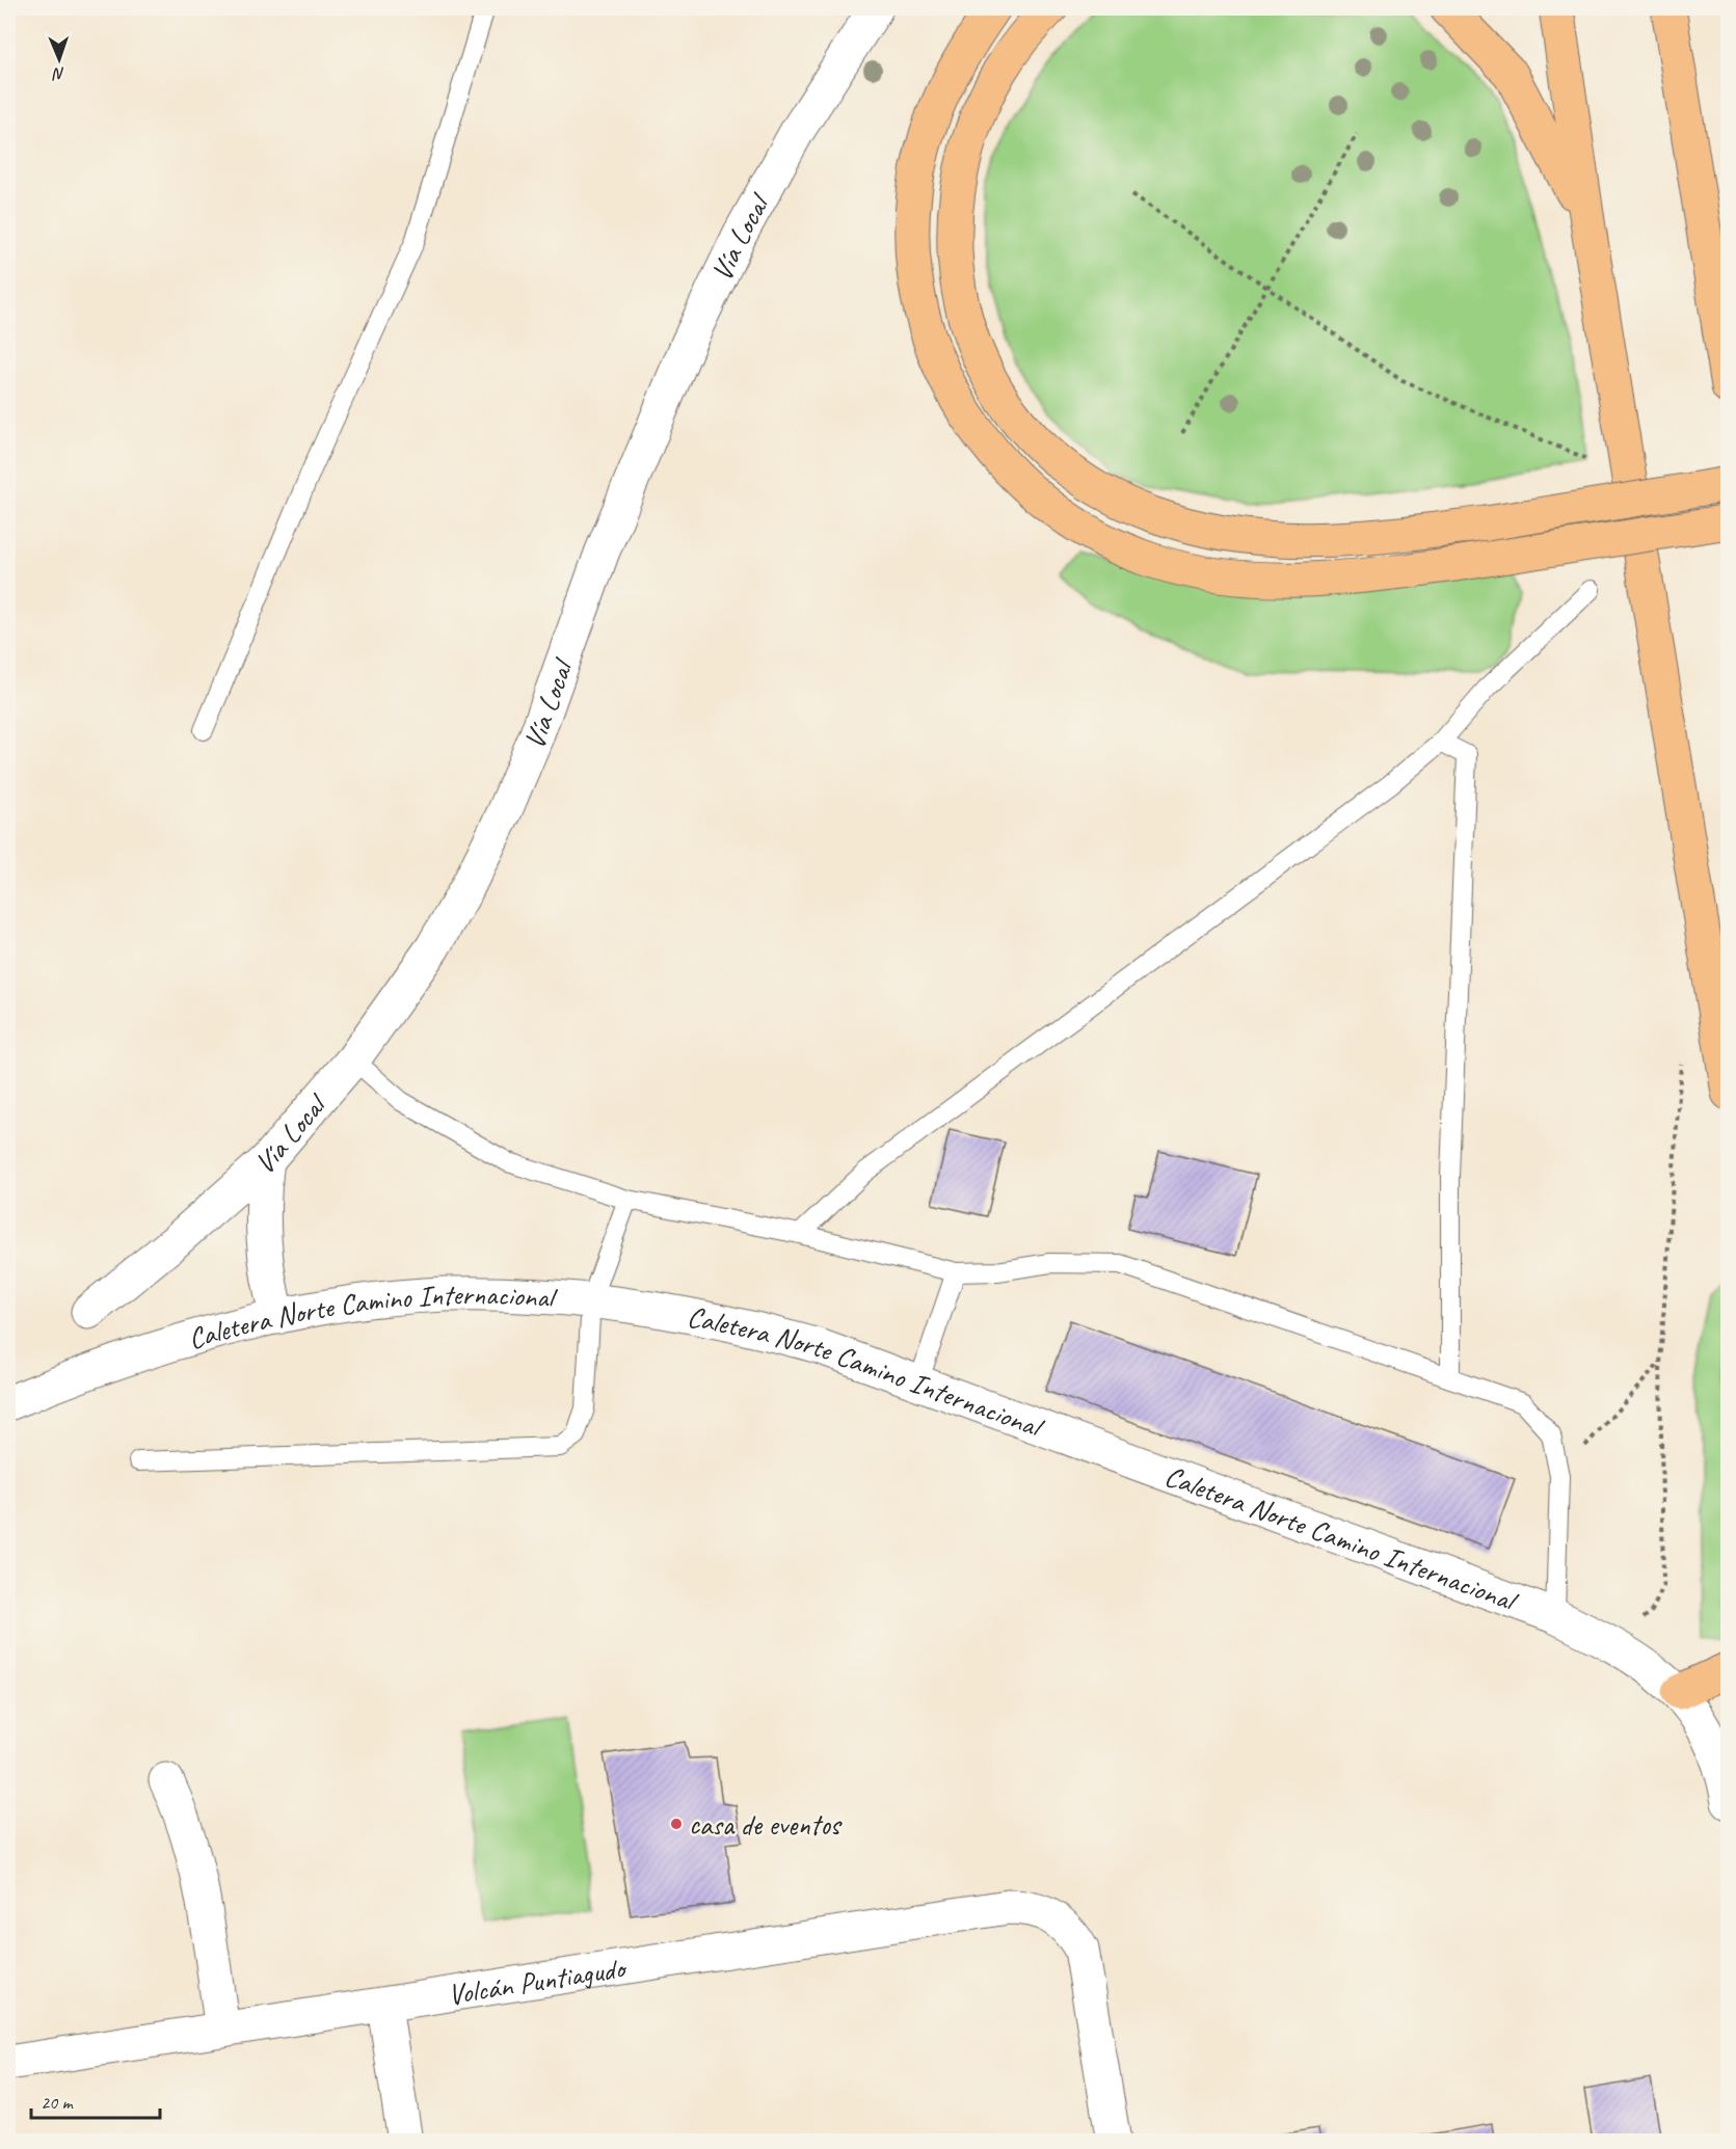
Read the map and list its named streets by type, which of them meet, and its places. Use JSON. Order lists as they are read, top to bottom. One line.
{"streets":{"street":["Vía Local","Caletera Norte Camino Internacional","Volcán Puntiagudo"]},"places":["casa de eventos"],"scale_bar":"20 m","north":"bottom"}
